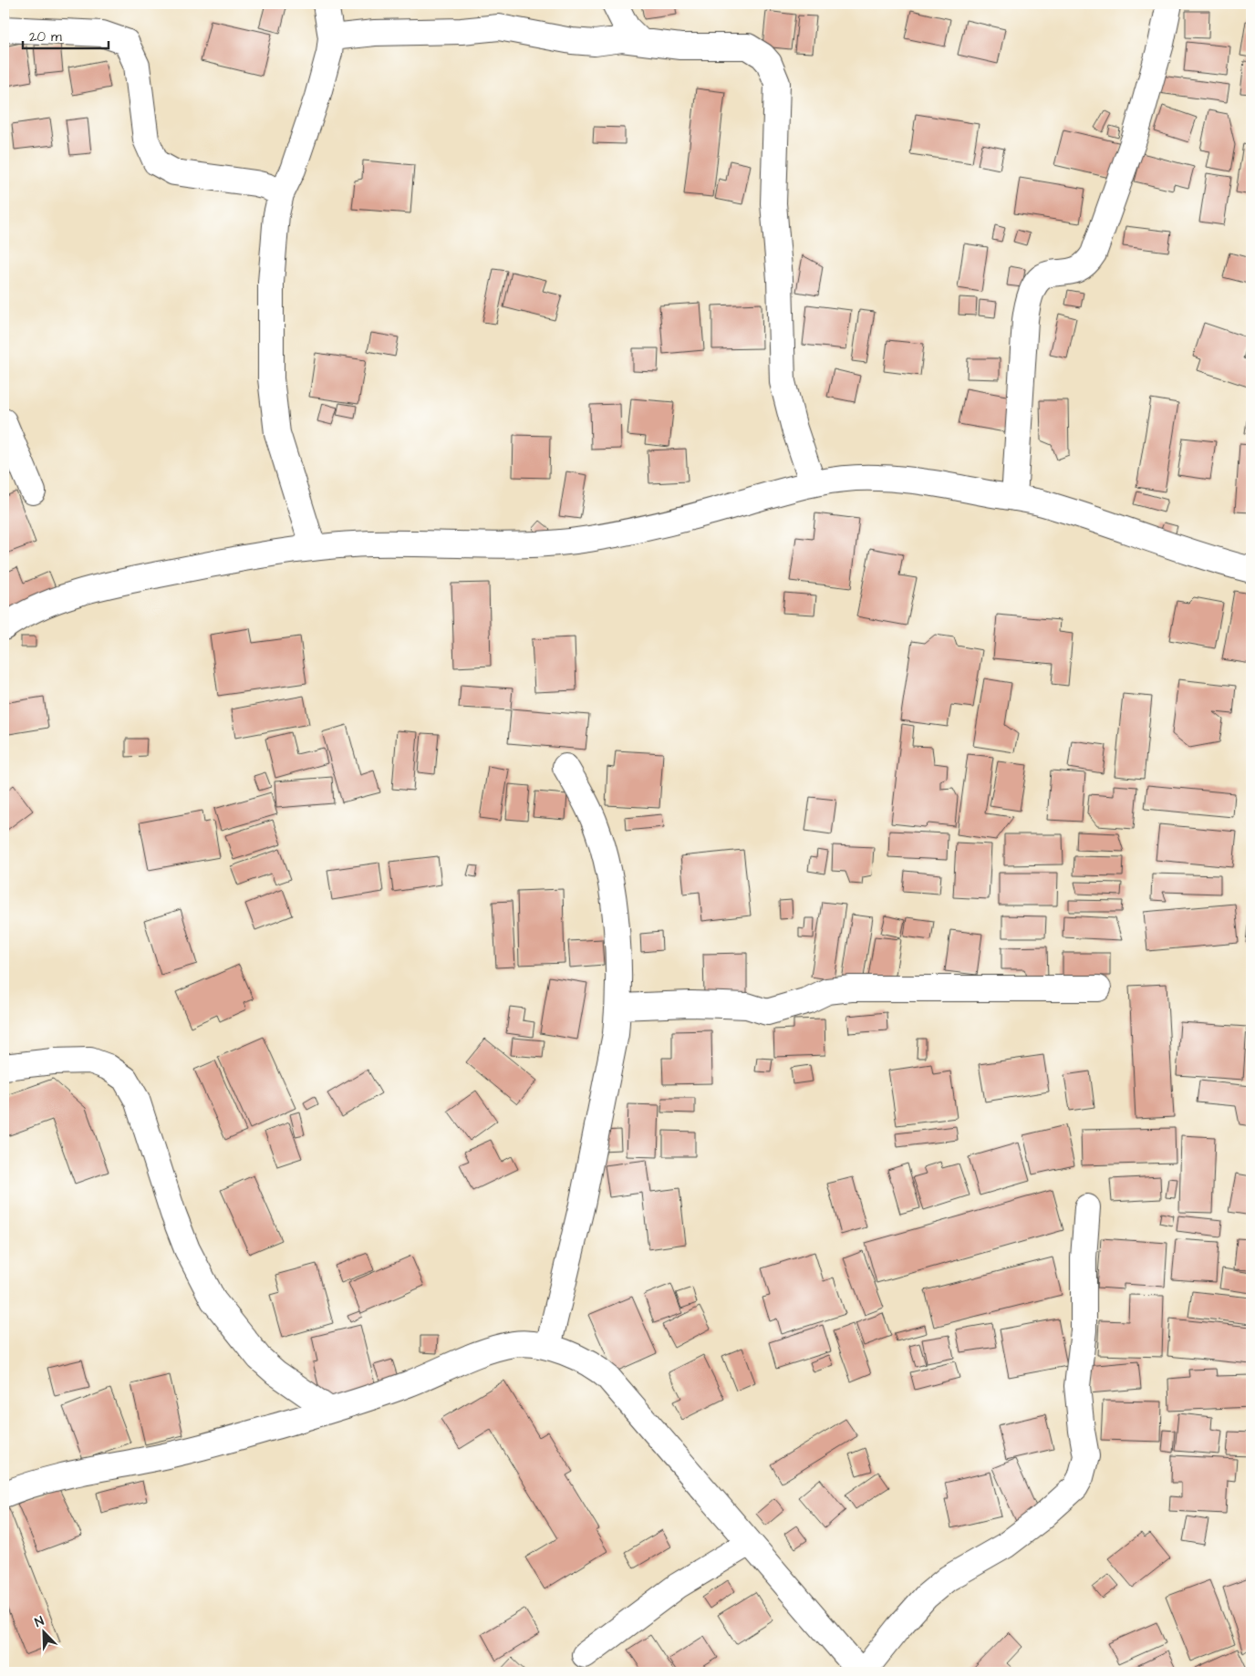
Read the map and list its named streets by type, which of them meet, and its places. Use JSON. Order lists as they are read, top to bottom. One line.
{"scale_bar":"20 m","north":"top left"}
